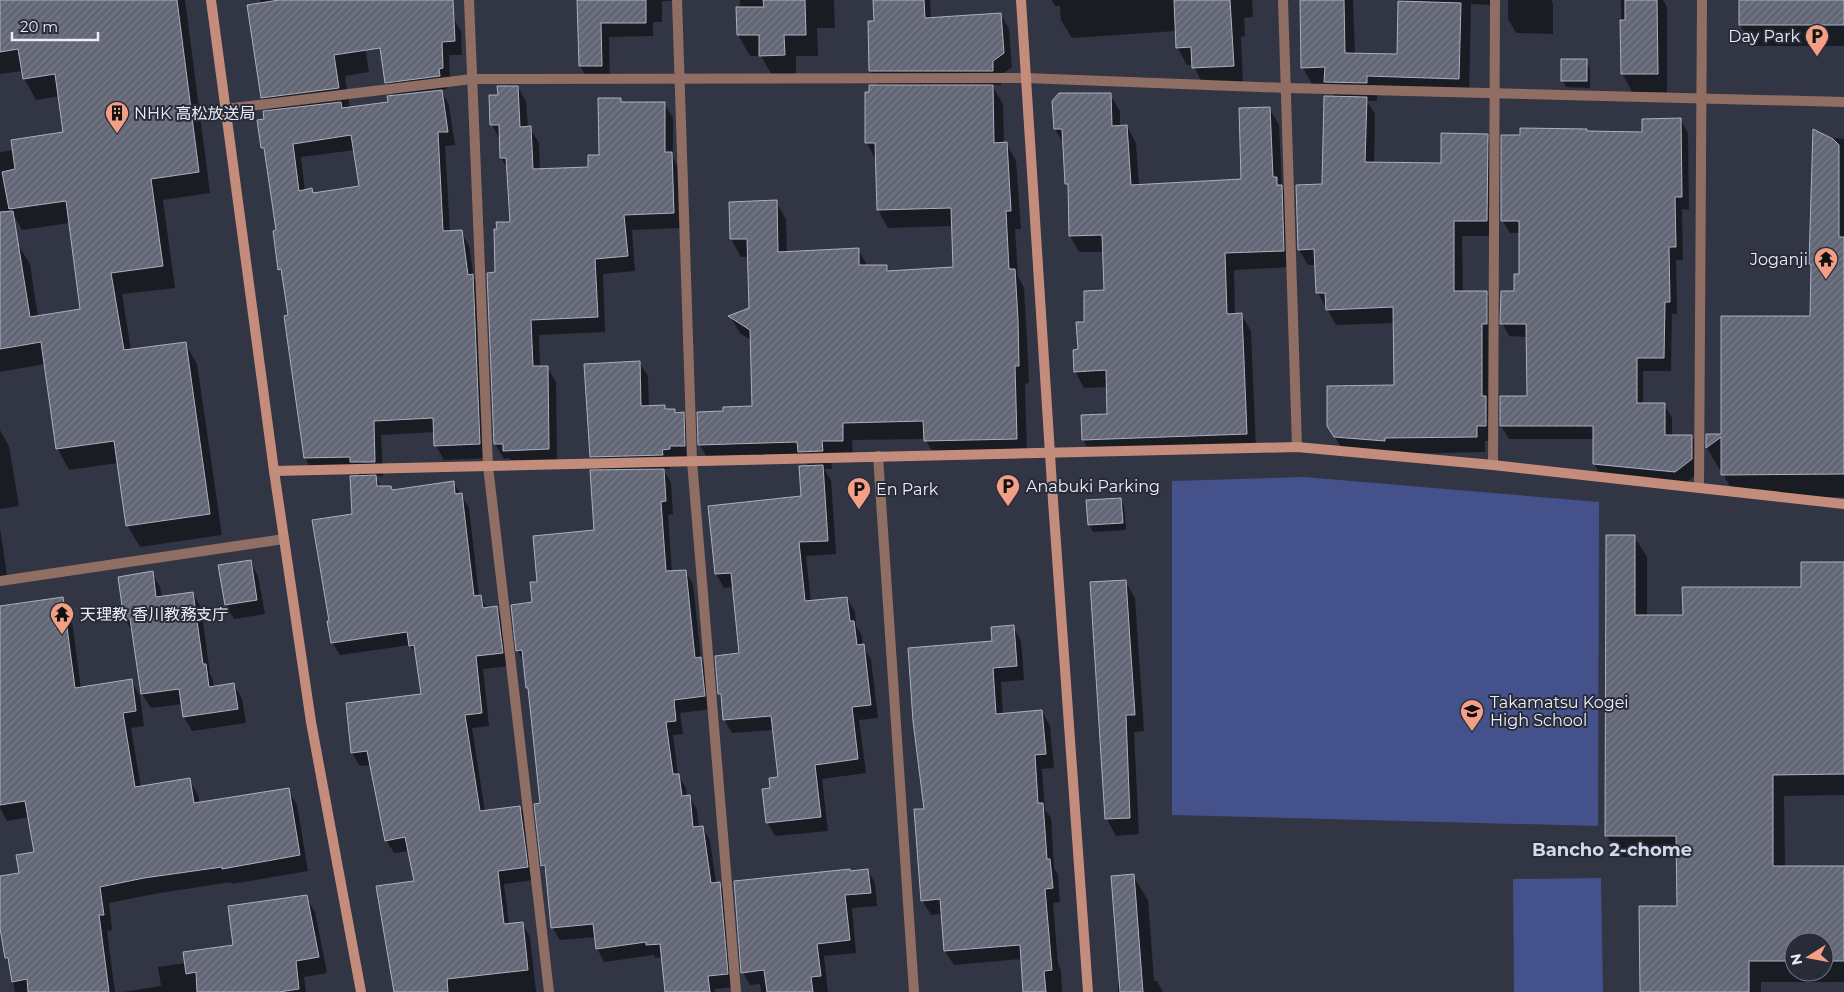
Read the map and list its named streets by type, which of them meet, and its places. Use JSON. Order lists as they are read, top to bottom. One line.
{"districts":["Bancho 2-chome"],"places":{"parking":["Day Park","Anabuki Parking","En Park"],"building":["NHK 高松放送局"],"temple":["Joganji","天理教 香川教務支庁"],"school or university":["Takamatsu Kogei High School"]},"scale_bar":"20 m","north":"left"}
